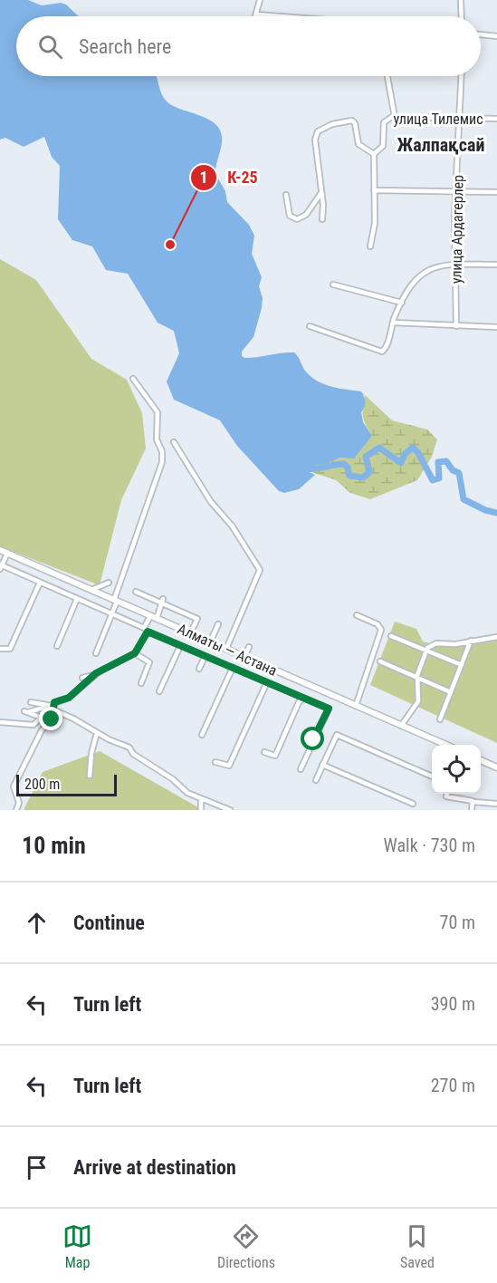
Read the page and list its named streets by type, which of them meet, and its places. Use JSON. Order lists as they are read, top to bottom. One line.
{"streets":{"highway":["Алматы — Астана"],"street":["улица Тилемис","улица Ардагерлер"]},"crossings":[["улица Тилемис","улица Ардагерлер"]],"districts":["Жалпақсай"],"places":["К-25"],"scale_bar":"200 m","page":{"search":"Search here","scale":"200 m","heading":["10 min","Walk · 730 m"],"list":[["Continue","70 m"],["Turn left","390 m"],["Turn left","270 m"],"Arrive at destination"],"nav":["Map","Directions","Saved"]}}
